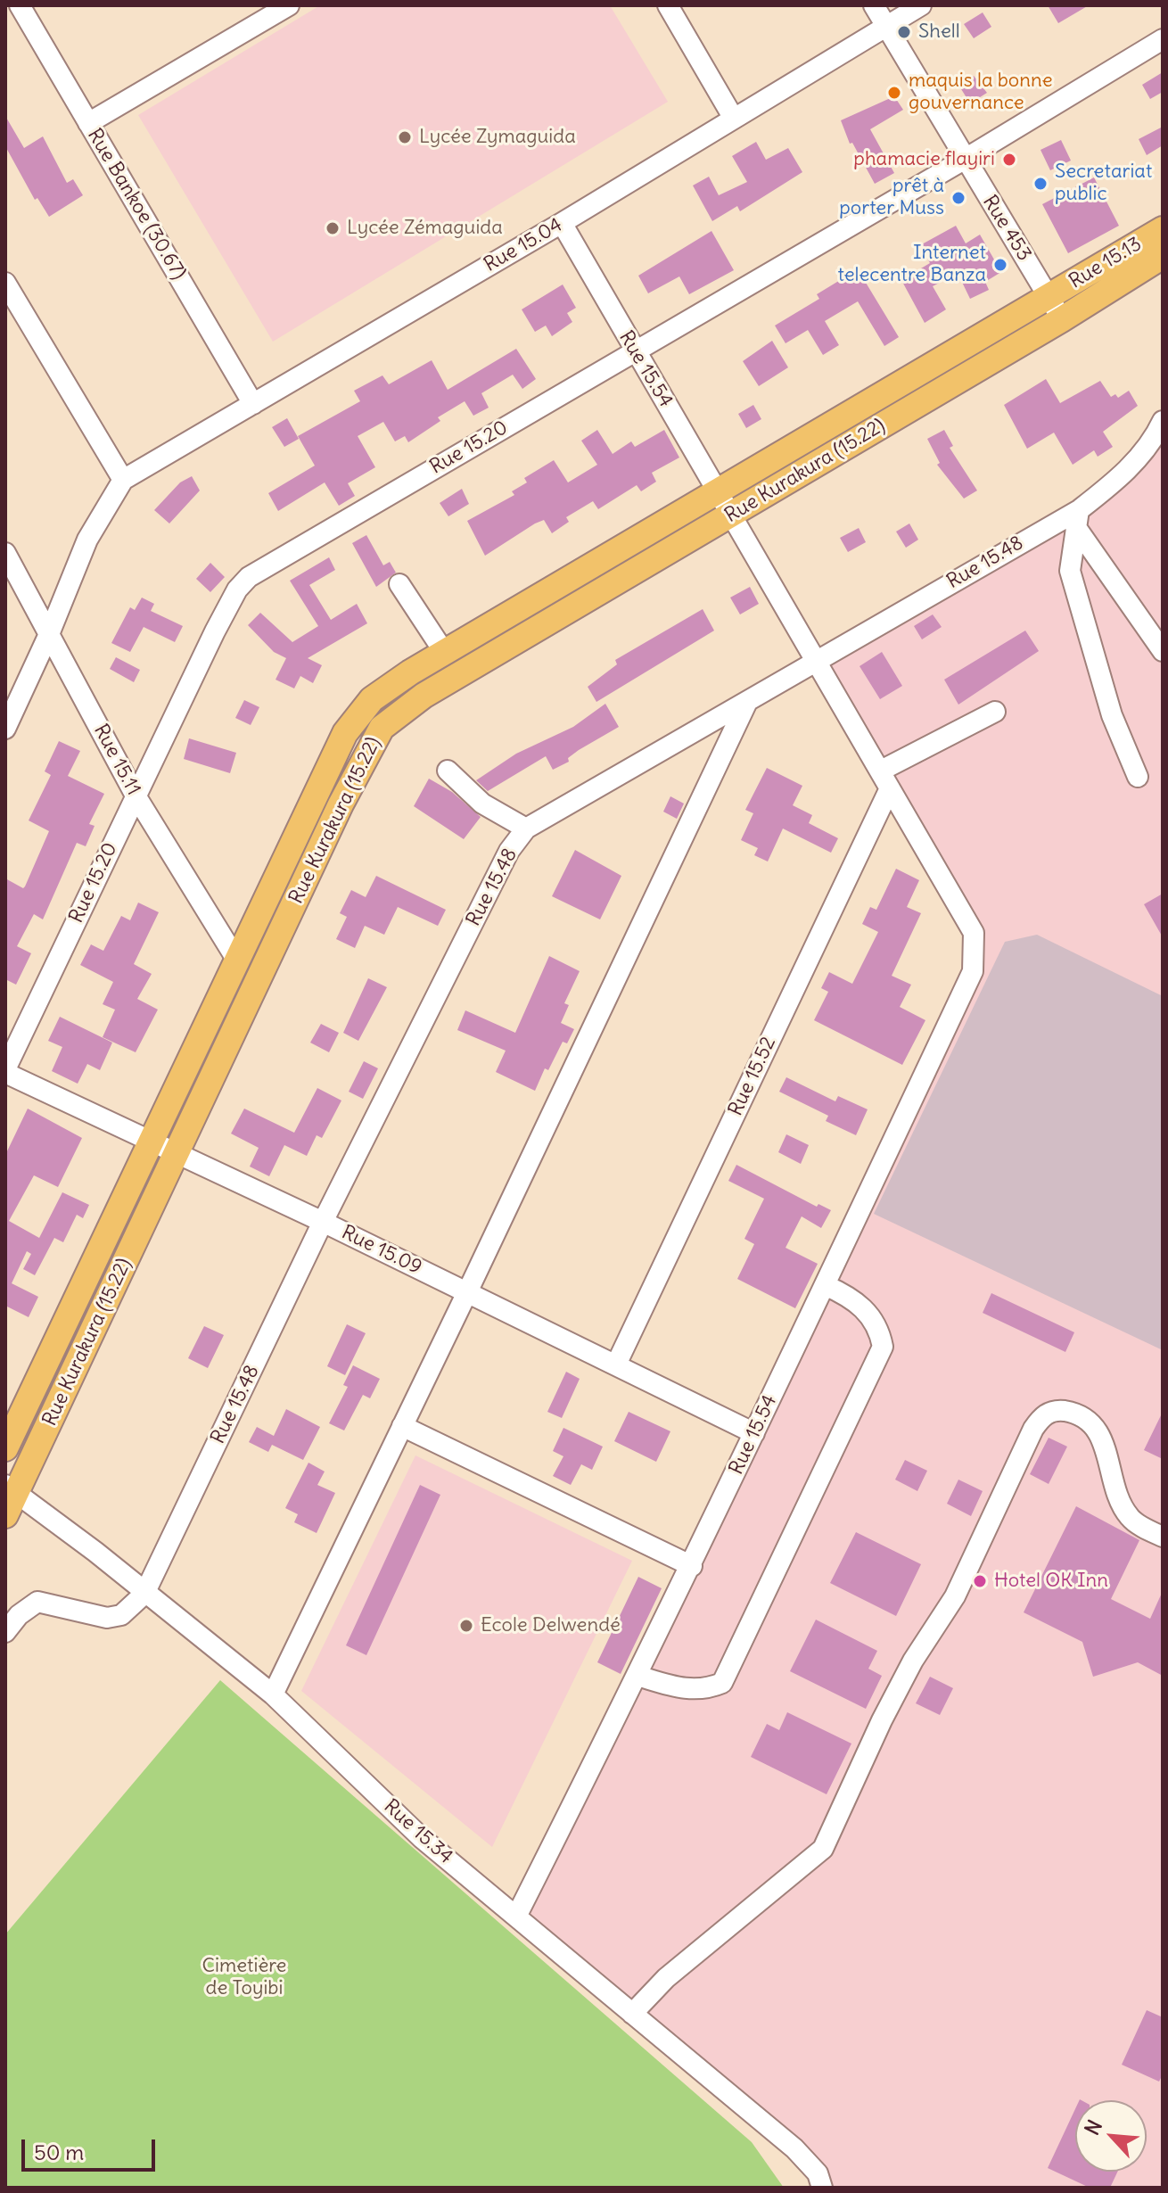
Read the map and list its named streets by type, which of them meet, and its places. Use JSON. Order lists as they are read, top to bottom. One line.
{"streets":{"main road":["Rue 15.13","Rue Kurakura (15.22)"],"street":["Rue Bankoe (30.67)","Rue 453","Rue 15.04","Rue 15.54","Rue 15.20","Rue 15.48","Rue 15.11","Rue 15.52","Rue 15.09","Rue 15.34"]},"crossings":[["Rue Bankoe (30.67)","Rue 15.04"],["Rue 453","Rue 15.04"],["Rue 453","Rue 15.13"],["Rue 453","Rue 15.20"],["Rue 453","Rue Kurakura (15.22)"],["Rue 15.04","Rue 15.54"],["Rue 15.13","Rue Kurakura (15.22)"],["Rue 15.54","Rue 15.20"],["Rue 15.54","Rue Kurakura (15.22)"],["Rue 15.54","Rue 15.48"],["Rue 15.54","Rue 15.52"],["Rue 15.54","Rue 15.09"],["Rue 15.54","Rue 15.34"],["Rue 15.20","Rue 15.11"],["Rue 15.20","Rue 15.09"],["Rue Kurakura (15.22)","Rue 15.11"],["Rue Kurakura (15.22)","Rue 15.09"],["Rue Kurakura (15.22)","Rue 15.34"],["Rue 15.48","Rue 15.09"],["Rue 15.48","Rue 15.34"],["Rue 15.52","Rue 15.09"]],"parks":["Cimetière de Toyibi"],"places":["Shell","maquis la bonne gouvernance","Lycée Zymaguida","phamacie flayiri","Secretariat public","prêt à porter Muss","Lycée Zémaguida","Internet telecentre Banza","Hotel OK Inn","Ecole Delwendé"],"scale_bar":"50 m","north":"top left"}
